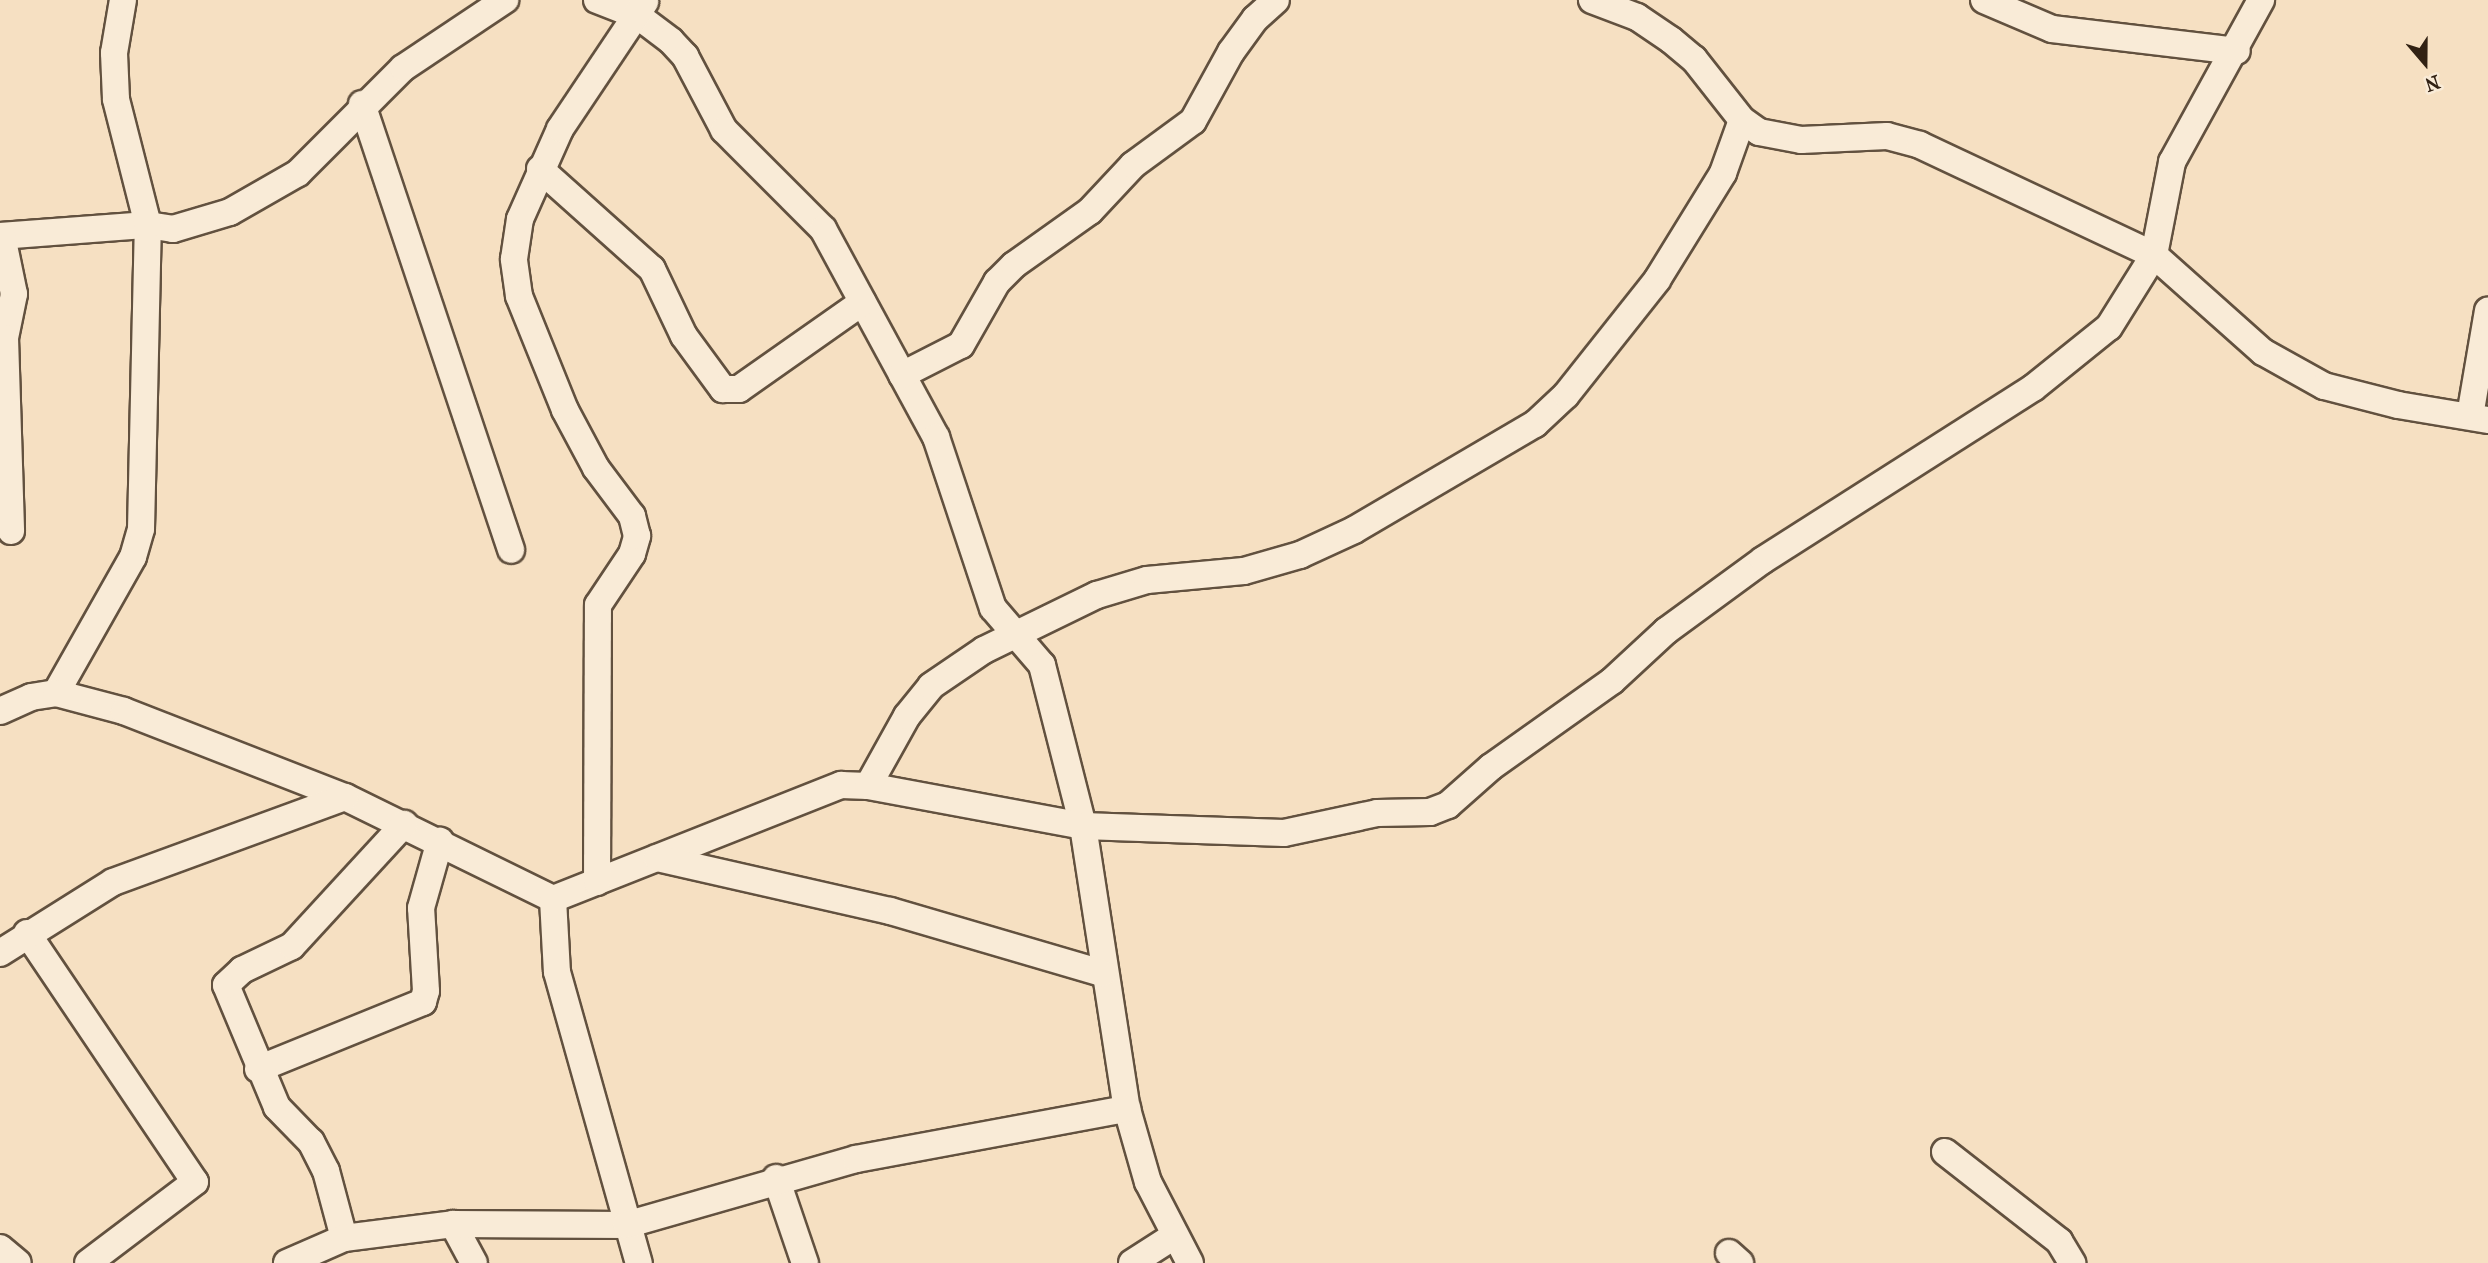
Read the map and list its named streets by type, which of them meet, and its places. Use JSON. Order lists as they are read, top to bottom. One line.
{"north":"bottom"}
